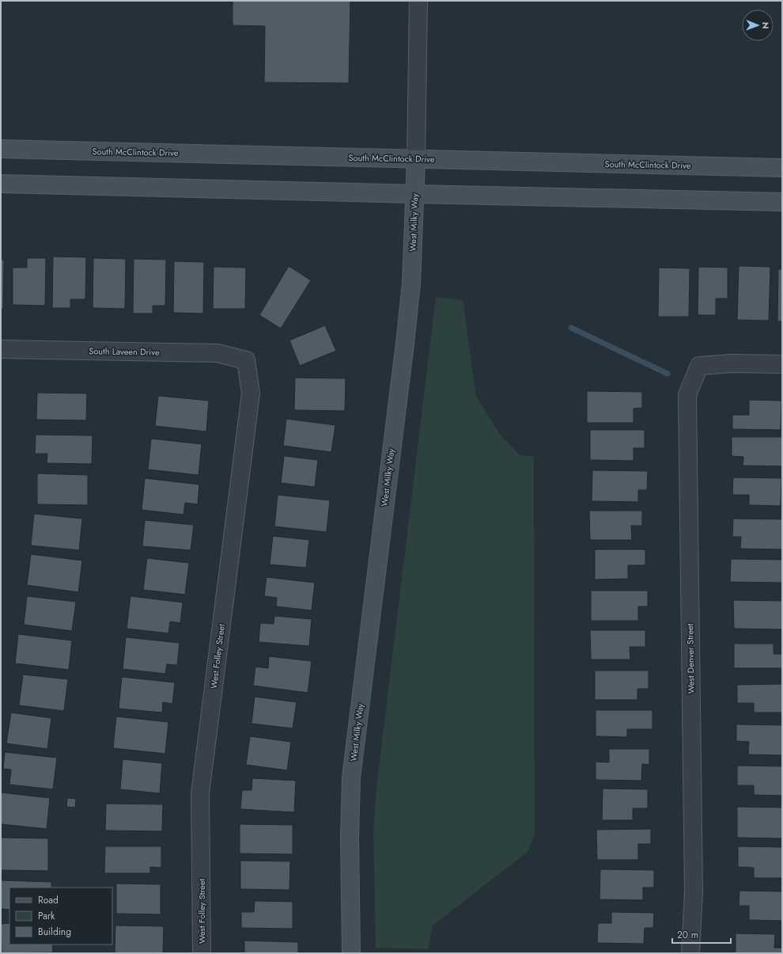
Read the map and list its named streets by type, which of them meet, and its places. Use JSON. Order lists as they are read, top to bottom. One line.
{"streets":{"main road":["South McClintock Drive","West Milky Way"],"street":["South Laveen Drive","West Folley Street","West Denver Street"]},"crossings":[["South McClintock Drive","West Milky Way"],["South Laveen Drive","West Folley Street"]],"legend":["Road","Park","Building"],"scale_bar":"20 m","north":"right"}
